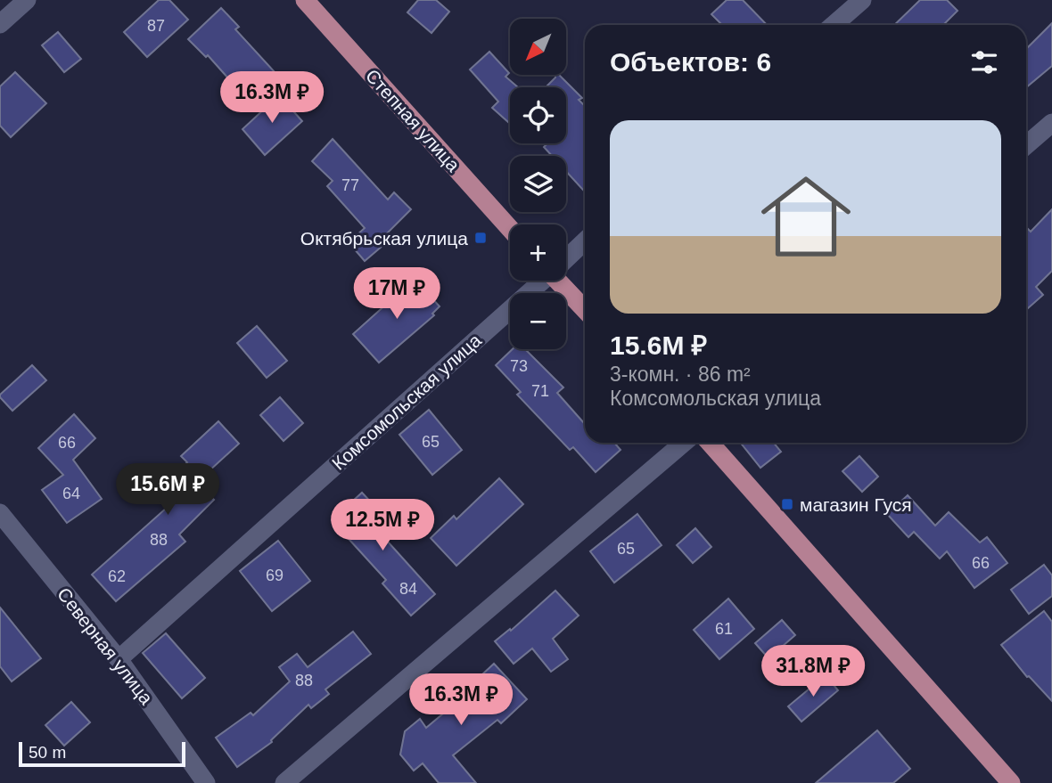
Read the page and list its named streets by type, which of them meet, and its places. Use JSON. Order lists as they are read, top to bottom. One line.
{"streets":{"main road":["Степная улица"],"street":["Комсомольская улица","Северная улица"]},"crossings":[["Комсомольская улица","Северная улица"]],"places":{"transit":["Октябрьская улица","магазин Гуся"]},"house_numbers":["87","77","73","71","65","66","64","88","65","66","69","62","84","61","88"],"scale_bar":"50 m","north":"bottom left","page":{"map_buttons":["+","−"],"heading":"Объектов: 6","price":["16.3M ₽","17M ₽","15.6M ₽","12.5M ₽","31.8M ₽","16.3M ₽"],"list":[{"name":"15.6M ₽","note":"3-комн. · 86 m² · Комсомольская улица"}],"scale":"50 m"}}
